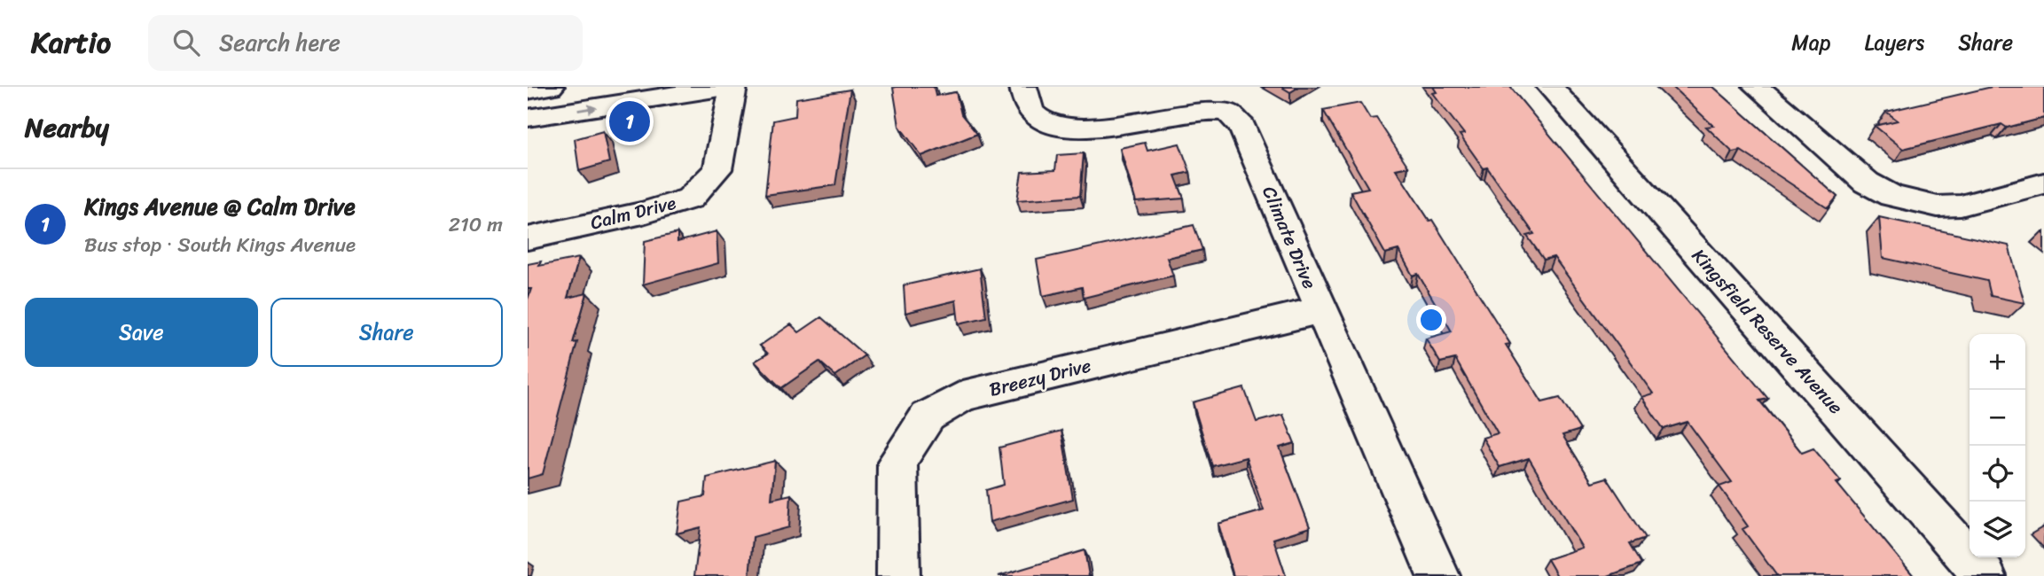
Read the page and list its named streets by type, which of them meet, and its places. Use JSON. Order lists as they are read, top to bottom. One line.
{"streets":{"street":["Calm Drive","Climate Drive","Kingsfield Reserve Avenue","Breezy Drive"]},"crossings":[["Climate Drive","Breezy Drive"]],"page":{"header":"Kartio","search":"Search here","nav":["Map","Layers","Share"],"heading":"Nearby","pins":"1","list":[{"mark":"1","name":"Kings Avenue @ Calm Drive","note":"Bus stop · South Kings Avenue","value":"210 m"}],"buttons":["Save","Share"],"map_buttons":["+","−"]}}
